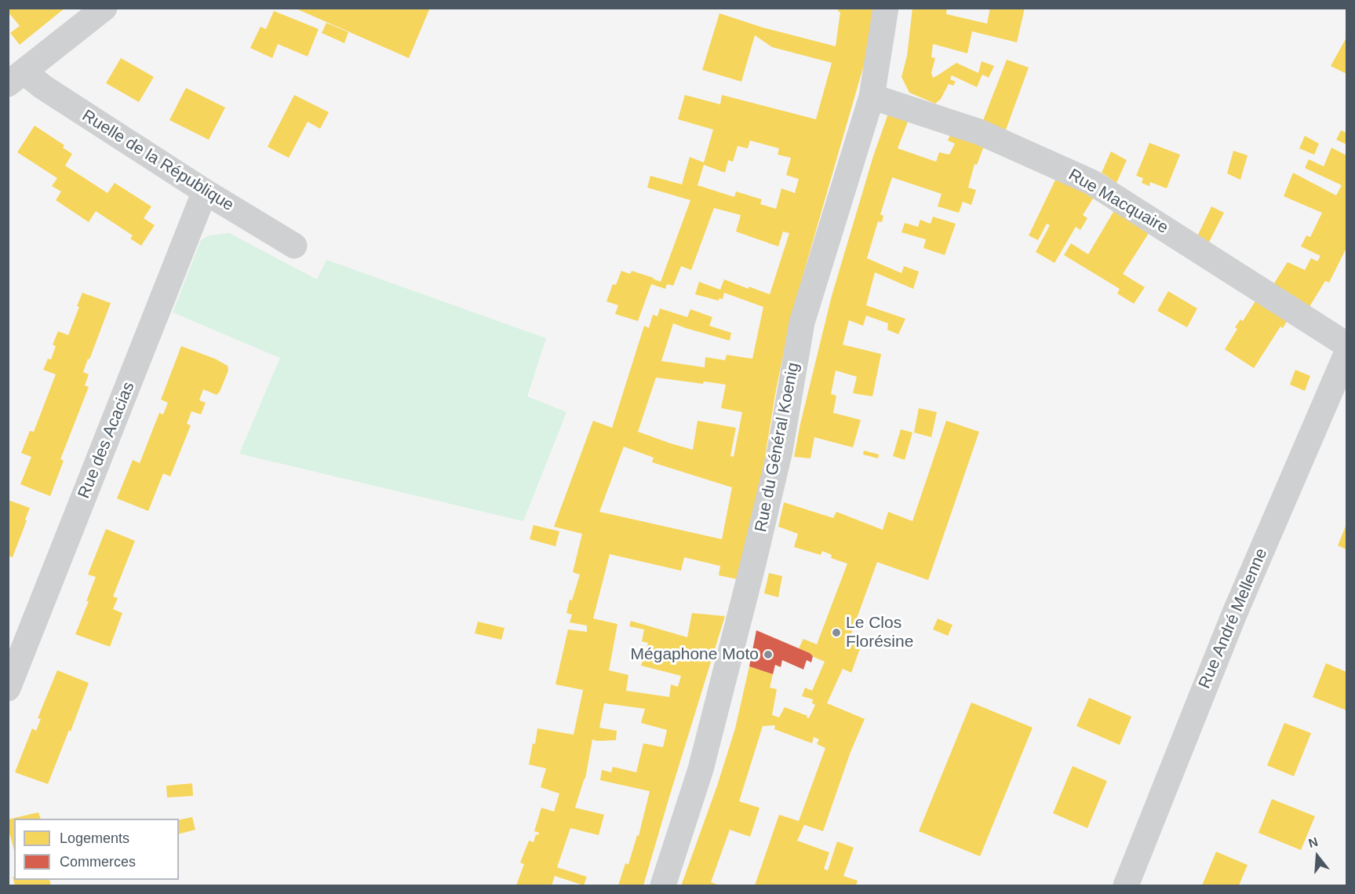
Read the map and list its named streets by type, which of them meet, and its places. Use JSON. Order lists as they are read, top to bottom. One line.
{"streets":{"street":["Ruelle de la République","Rue Macquaire","Rue des Acacias","Rue du Général Koenig","Rue André Mellenne"]},"crossings":[["Ruelle de la République","Rue des Acacias"],["Rue Macquaire","Rue du Général Koenig"]],"places":["Le Clos Florésine","Mégaphone Moto"],"legend":["Logements","Commerces"],"north":"top"}
